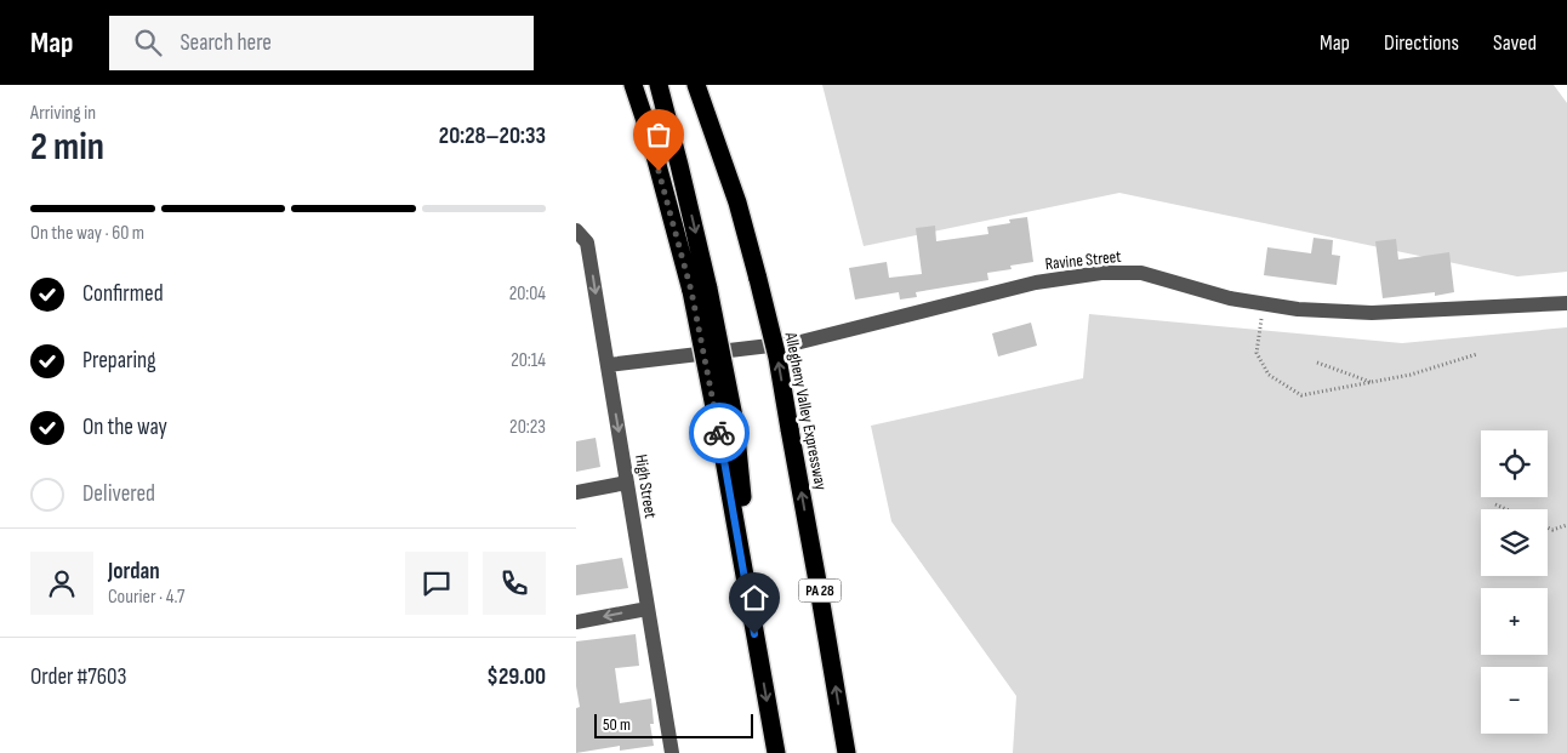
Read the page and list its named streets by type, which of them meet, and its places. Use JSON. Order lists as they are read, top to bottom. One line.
{"streets":{"highway":["Allegheny Valley Expressway","PA 28"],"street":["Ravine Street","High Street"]},"crossings":[["Ravine Street","High Street"]],"one_way":["High Street"],"scale_bar":"50 m","page":{"header":"Map","search":"Search here","nav":["Map","Directions","Saved"],"heading":["2 min","Arriving in","20:28–20:33"],"panel":["Jordan","Courier · 4.7","Order #7603","$29.00"],"bar":"On the way · 60 m","list":[["Confirmed","20:04"],["Preparing","20:14"],["On the way","20:23"],"Delivered"],"map_buttons":["+","−"],"scale":"50 m"}}
